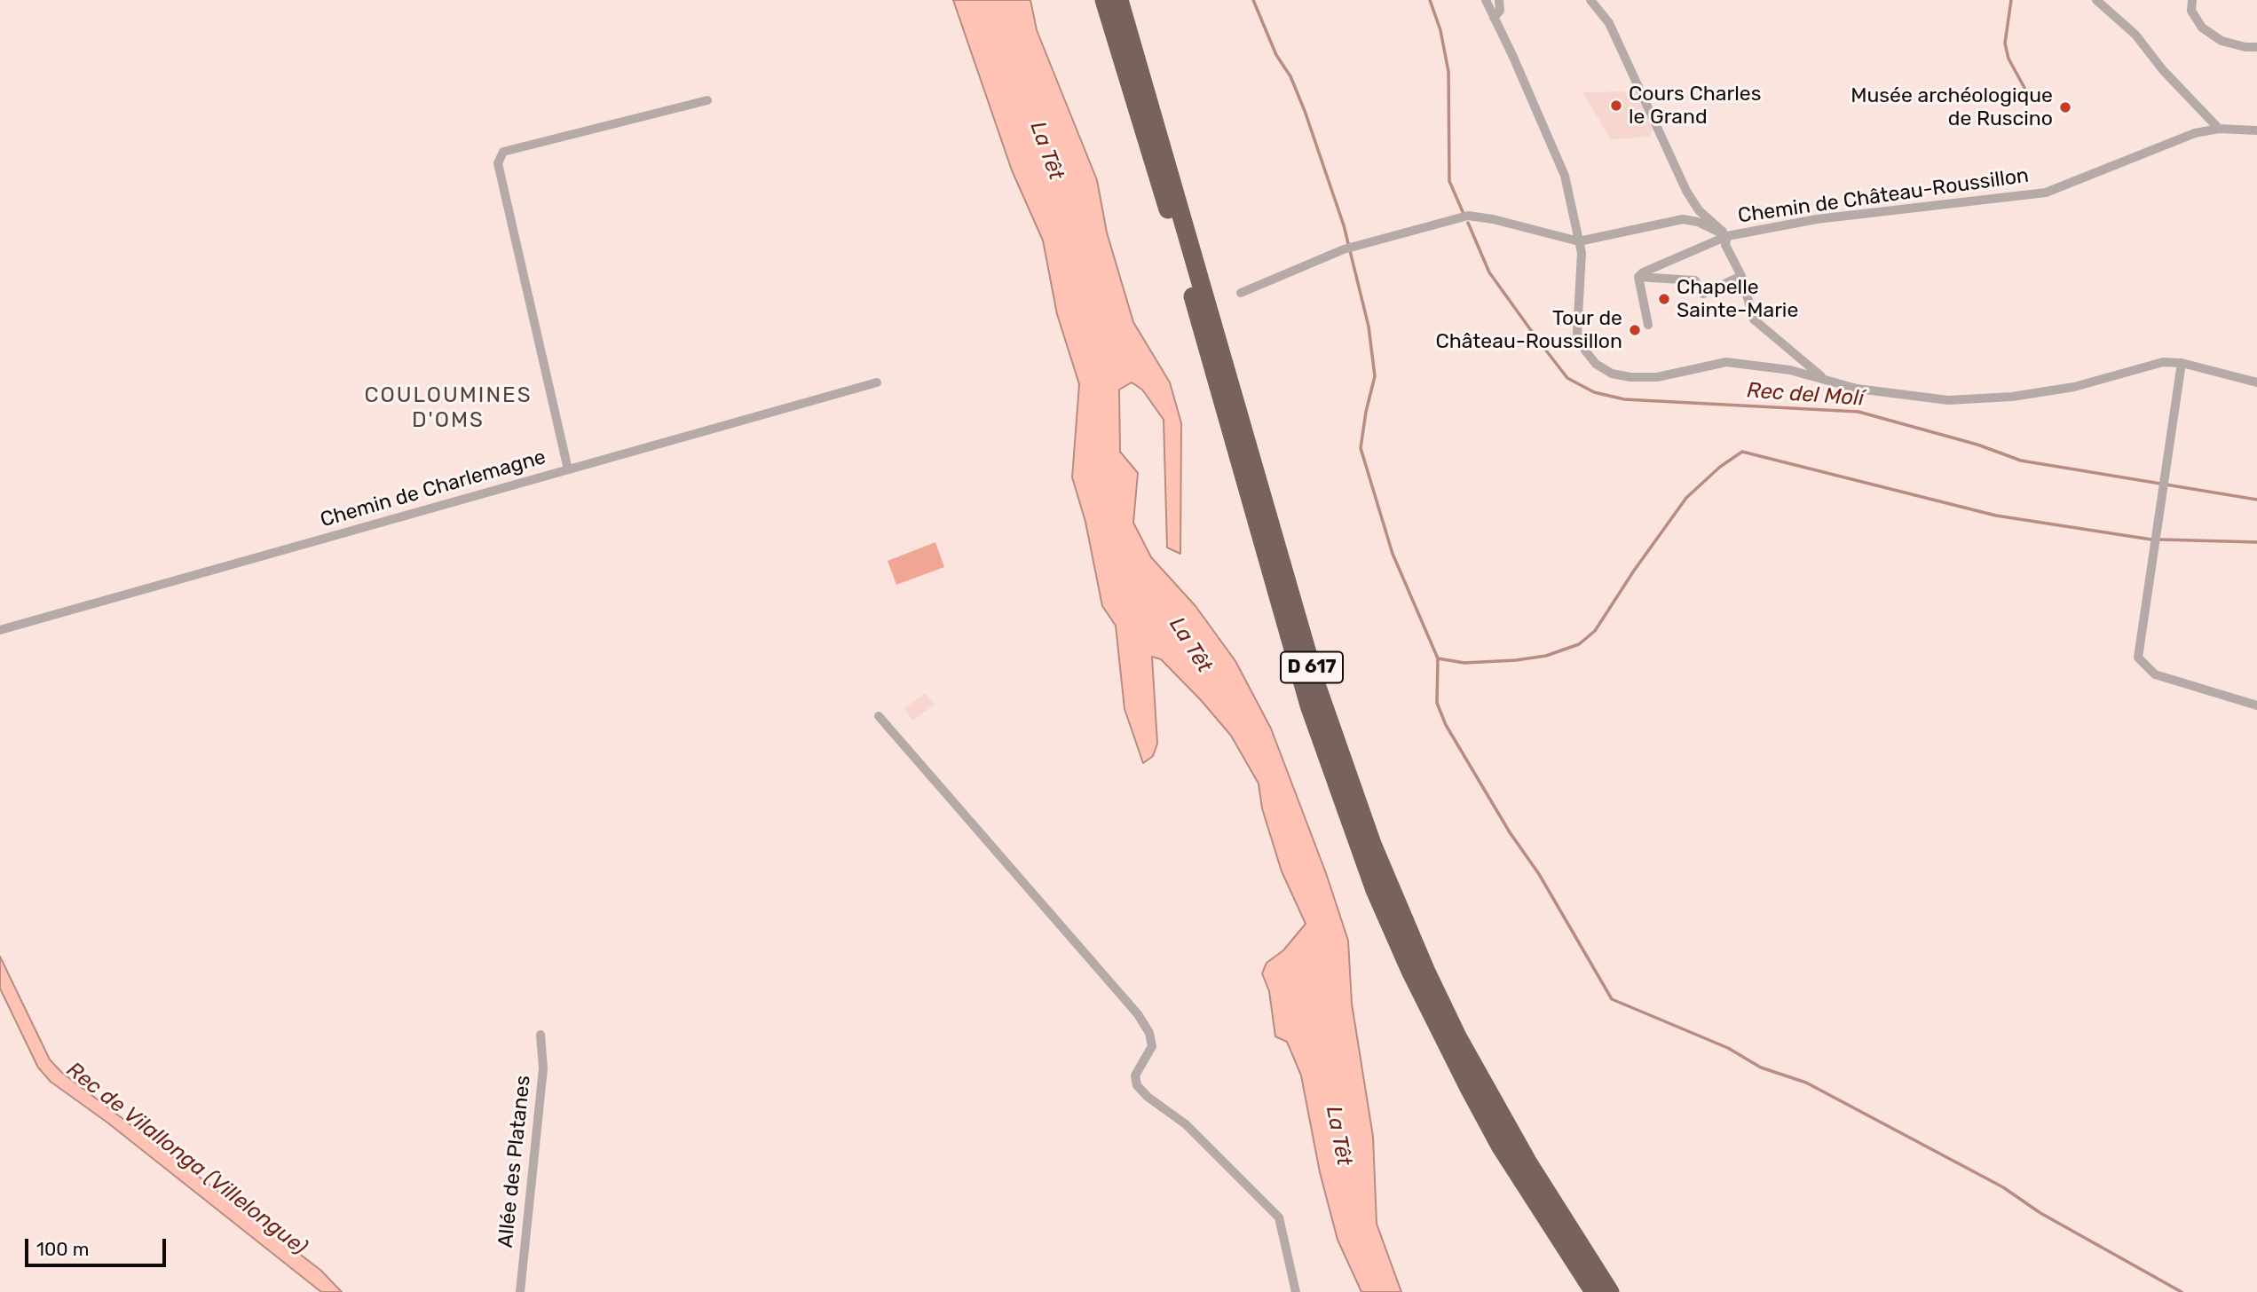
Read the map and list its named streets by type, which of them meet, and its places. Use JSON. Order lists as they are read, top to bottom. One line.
{"streets":{"highway":["D 617"],"street":["Chemin de Château-Roussillon","Chemin de Charlemagne","Allée des Platanes"]},"districts":["COULOUMINES D'OMS"],"water":["La Têt","Rec del Molí","Rec de Vilallonga (Villelongue)"],"places":["Cours Charles le Grand","Musée archéologique de Ruscino","Chapelle Sainte-Marie","Tour de Château-Roussillon"],"scale_bar":"100 m"}
